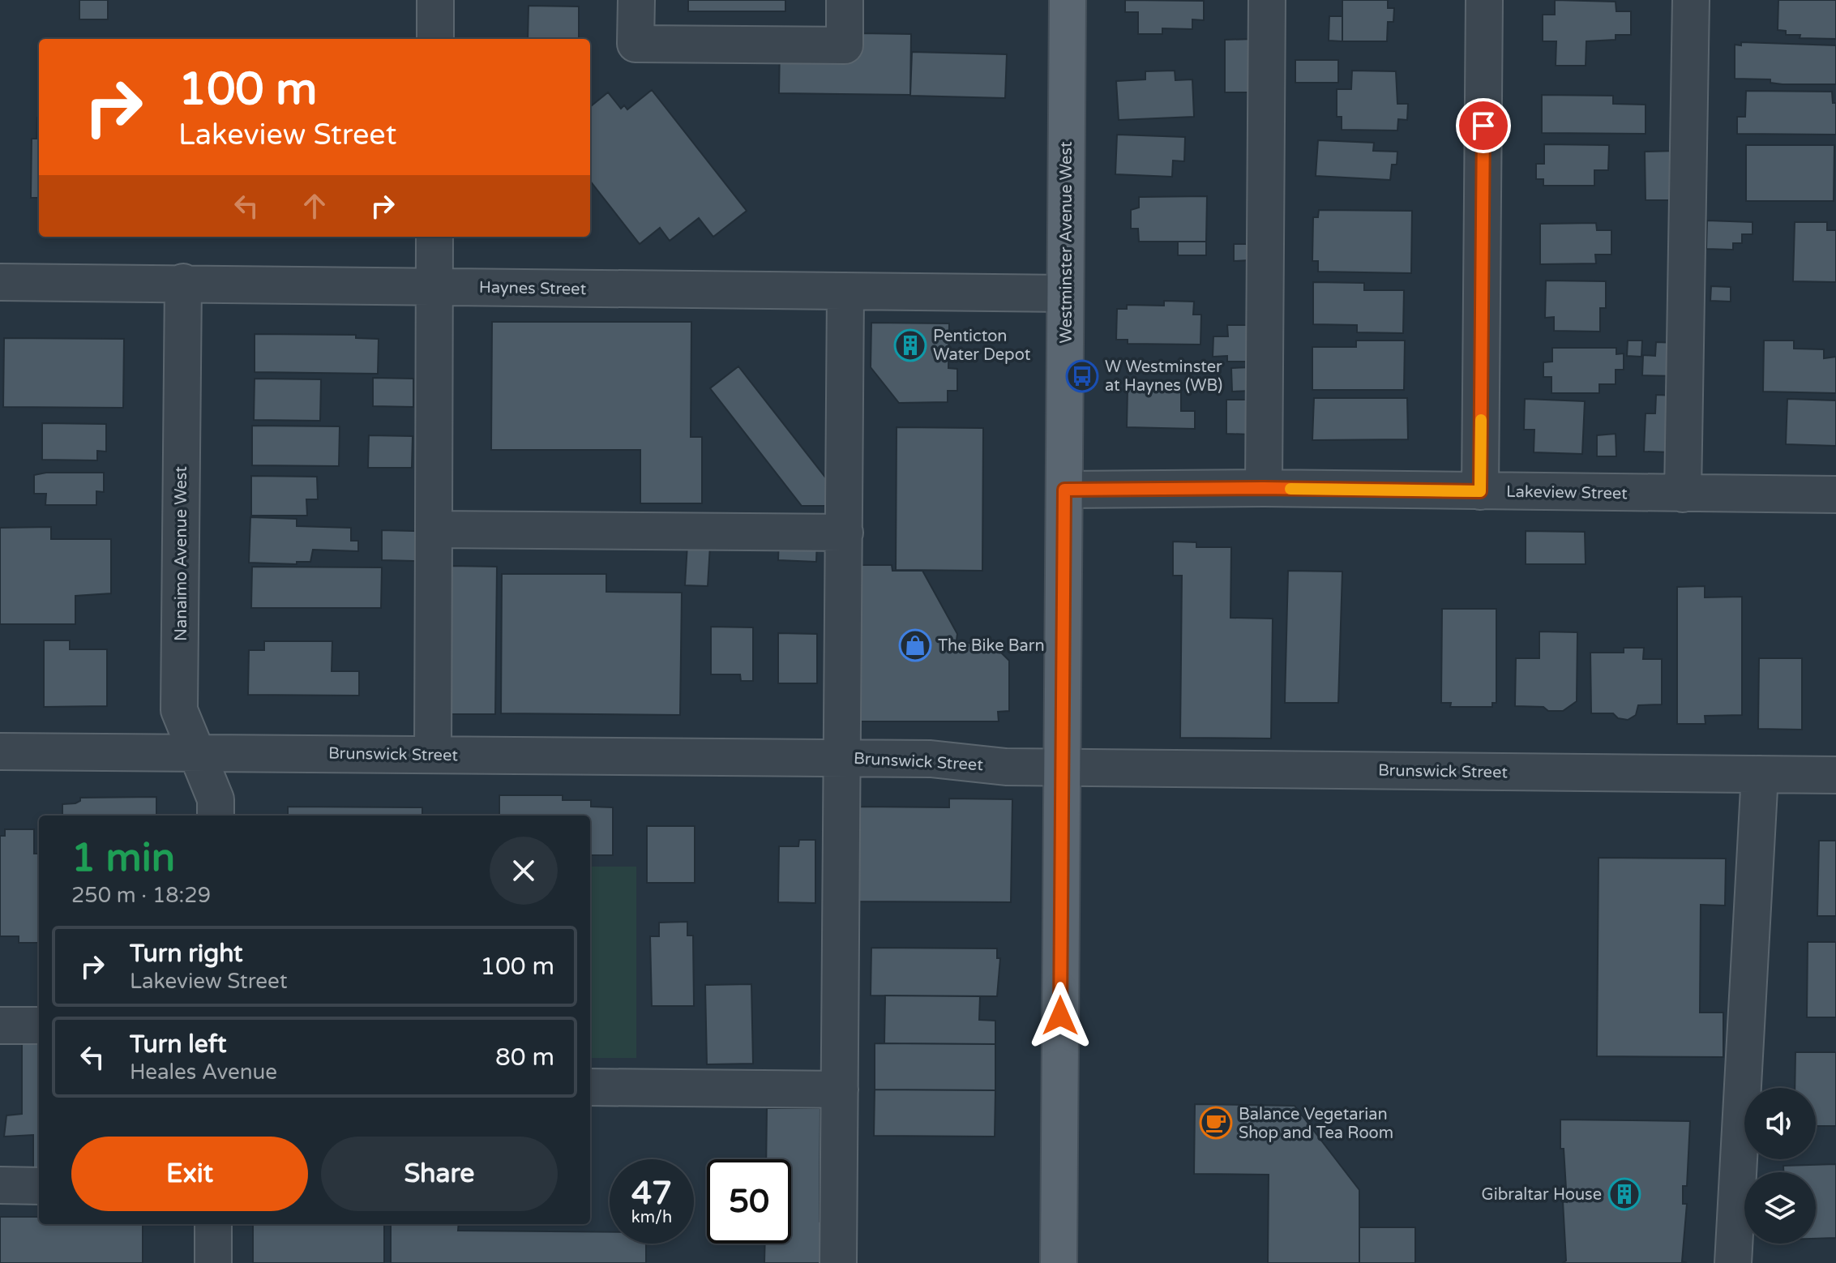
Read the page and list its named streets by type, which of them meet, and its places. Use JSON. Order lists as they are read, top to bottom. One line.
{"streets":{"main road":["Westminster Avenue West"],"street":["Haynes Street","Lakeview Street","Nanaimo Avenue West","Brunswick Street"]},"crossings":[["Westminster Avenue West","Haynes Street"],["Westminster Avenue West","Lakeview Street"],["Westminster Avenue West","Brunswick Street"],["Haynes Street","Nanaimo Avenue West"],["Nanaimo Avenue West","Brunswick Street"]],"places":{"building":["Penticton Water Depot","Gibraltar House"],"bus stop":["W Westminster at Haynes (WB)"],"shop":["The Bike Barn"],"cafe":["Balance Vegetarian Shop and Tea Room"]},"page":{"turn":["100 m","Lakeview Street"],"heading":["1 min","250 m · 18:29"],"list":[{"name":"Turn right","note":"Lakeview Street","value":"100 m"},{"name":"Turn left","note":"Heales Avenue","value":"80 m"}],"buttons":["Exit","Share"],"speed":"47 km/h","limit":"50"}}
